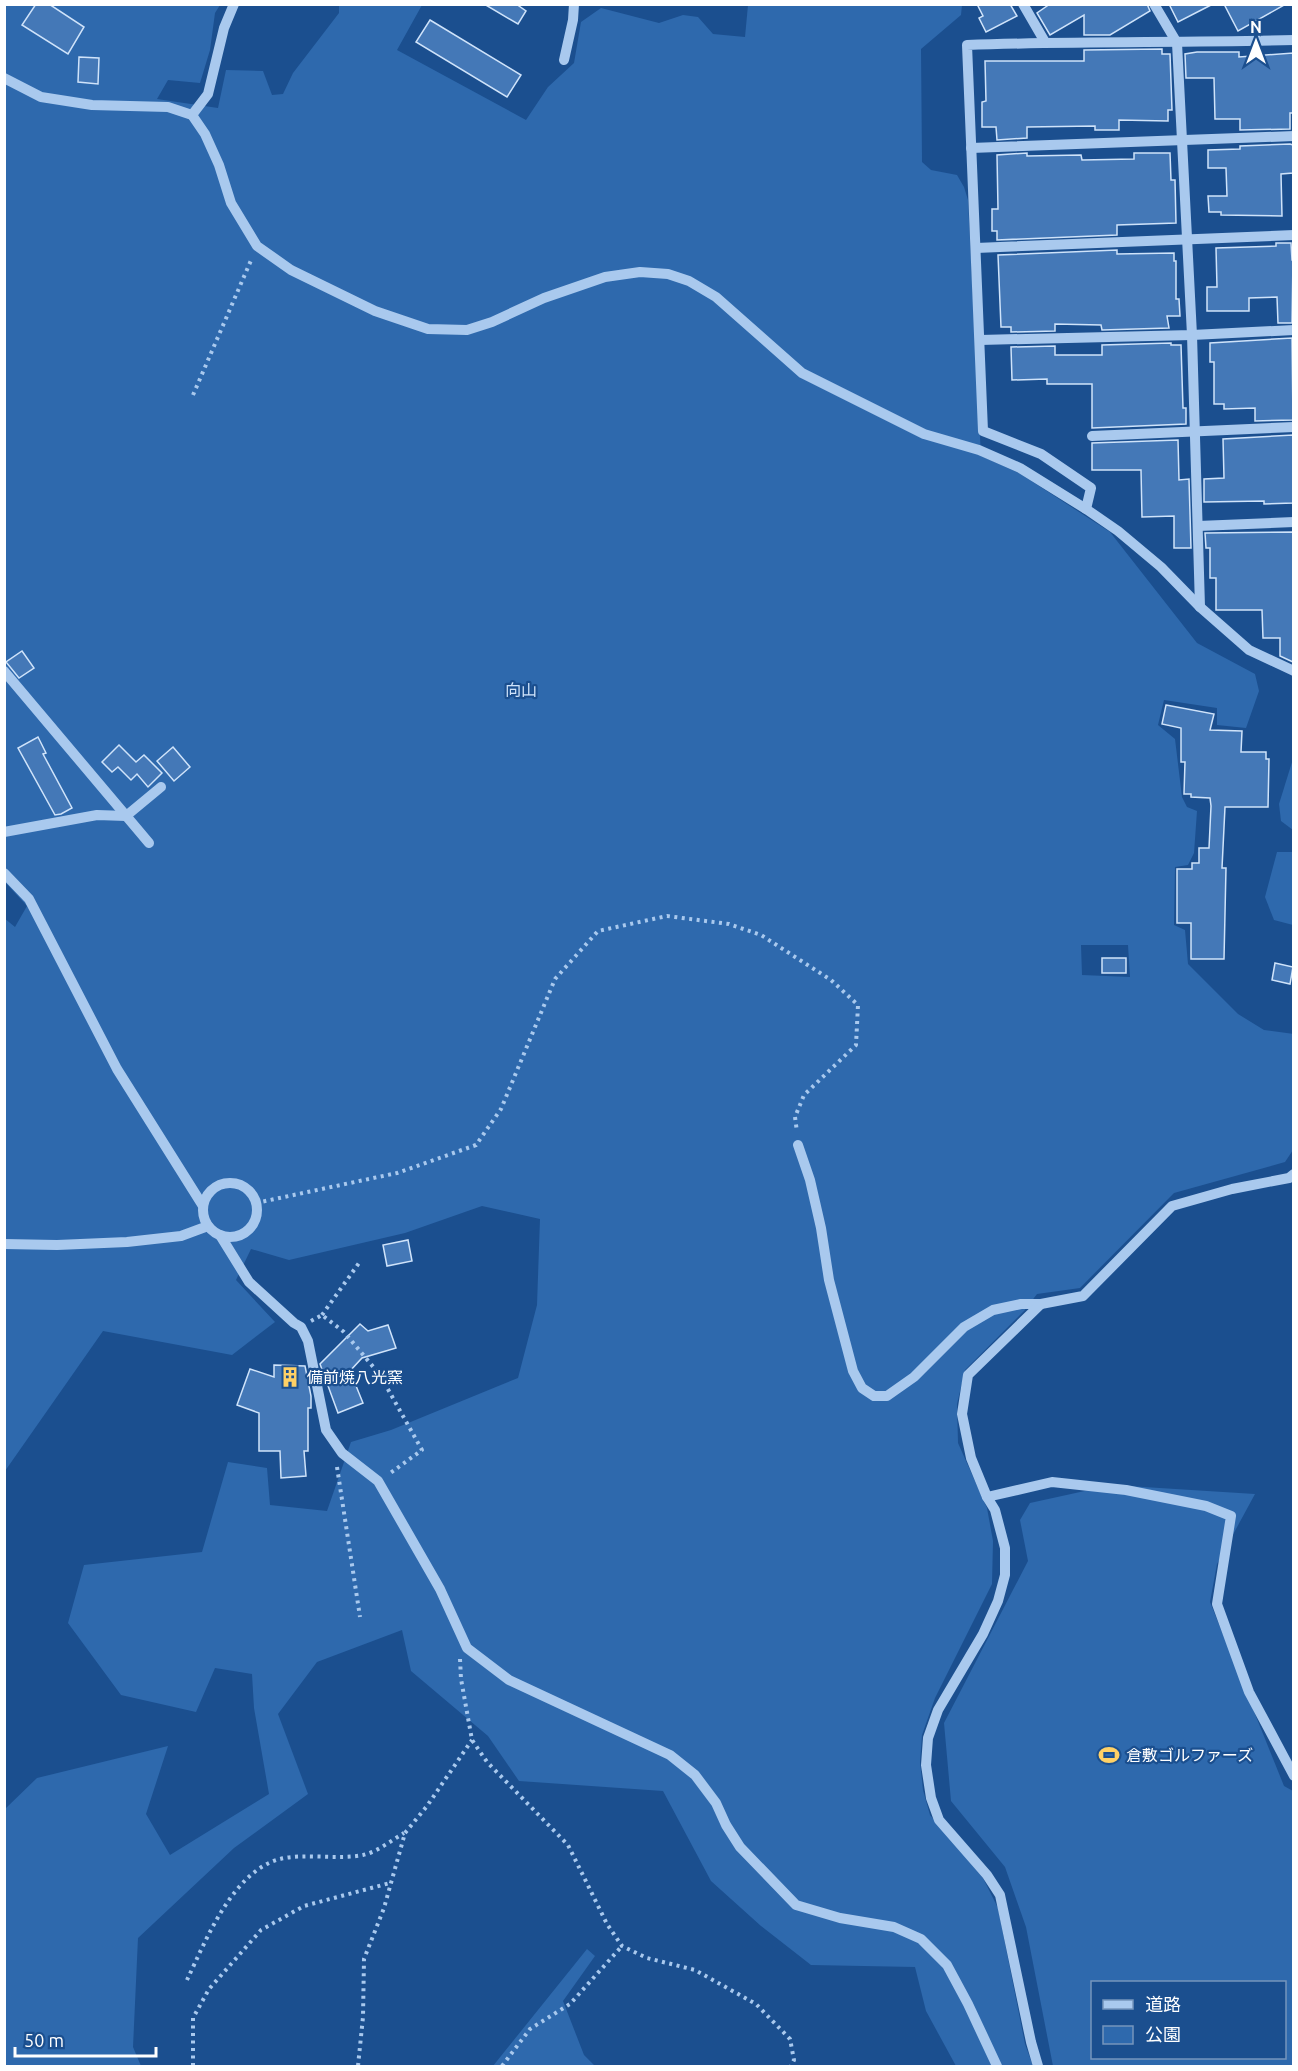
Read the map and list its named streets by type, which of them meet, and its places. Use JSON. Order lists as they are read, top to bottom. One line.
{"parks":["向山"],"places":{"building":["備前焼八光窯"],"sports":["倉敷ゴルファーズ"]},"legend":["道路","公園"],"scale_bar":"50 m","north":"top"}
